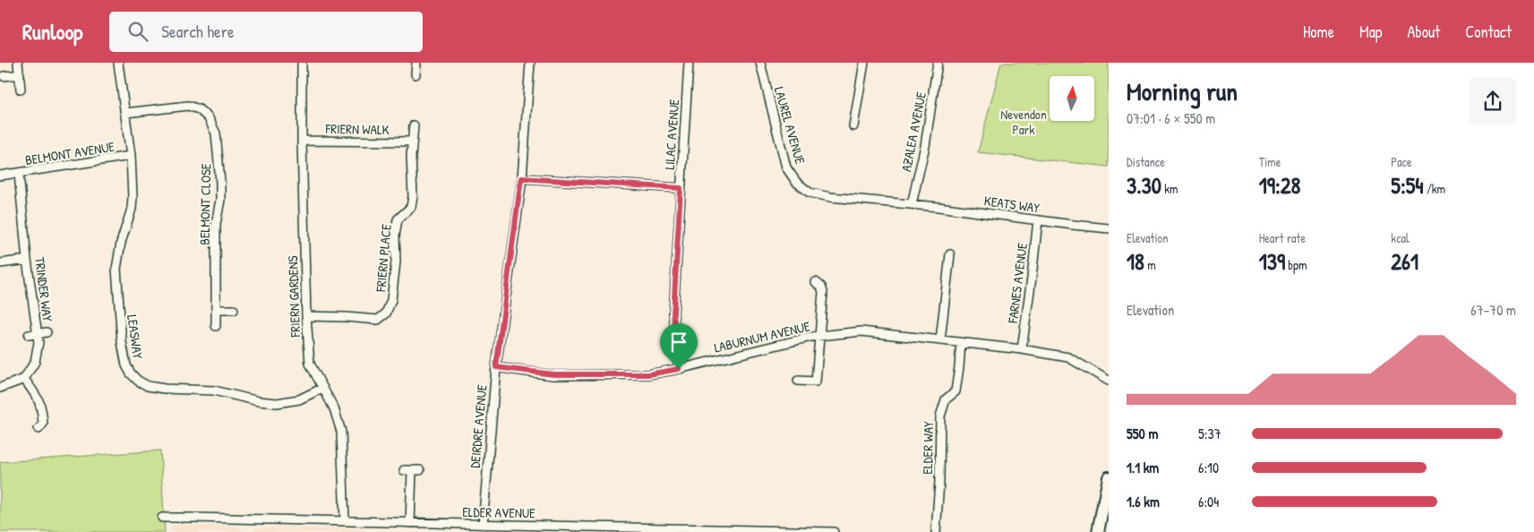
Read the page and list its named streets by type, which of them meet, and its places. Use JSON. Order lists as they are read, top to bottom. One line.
{"streets":{"street":["LAUREL AVENUE","FRIERN WALK","AZALEA AVENUE","LILAC AVENUE","BELMONT AVENUE","BELMONT CLOSE","KEATS WAY","FRIERN PLACE","FARNES AVENUE","TRINDER WAY","FRIERN GARDENS","LEASWAY","LABURNUM AVENUE","DEIRDRE AVENUE","ELDER WAY","ELDER AVENUE"]},"crossings":[["LAUREL AVENUE","AZALEA AVENUE"],["LAUREL AVENUE","KEATS WAY"],["FRIERN WALK","FRIERN PLACE"],["FRIERN WALK","FRIERN GARDENS"],["AZALEA AVENUE","KEATS WAY"],["LILAC AVENUE","LABURNUM AVENUE"],["BELMONT AVENUE","BELMONT CLOSE"],["BELMONT AVENUE","TRINDER WAY"],["BELMONT AVENUE","LEASWAY"],["KEATS WAY","FARNES AVENUE"],["FRIERN PLACE","FRIERN GARDENS"],["FARNES AVENUE","LABURNUM AVENUE"],["FRIERN GARDENS","LEASWAY"],["FRIERN GARDENS","ELDER AVENUE"],["LABURNUM AVENUE","DEIRDRE AVENUE"],["LABURNUM AVENUE","ELDER WAY"],["DEIRDRE AVENUE","ELDER AVENUE"]],"parks":["Nevendon Park"],"north":"top","page":{"header":"Runloop","search":"Search here","nav":["Home","Map","About","Contact"],"heading":["Morning run","07:01 · 6 × 550 m"],"stats":[["Distance","3.30 km"],["Time","19:28"],["Pace","5:54 /km"],["Elevation","18 m"],["Heart rate","139 bpm"],["kcal","261"]],"chart":["Elevation","67–70 m"],"list":[{"name":"550 m","note":"5:37"},{"name":"1.1 km","note":"6:10"},{"name":"1.6 km","note":"6:04"}]}}
